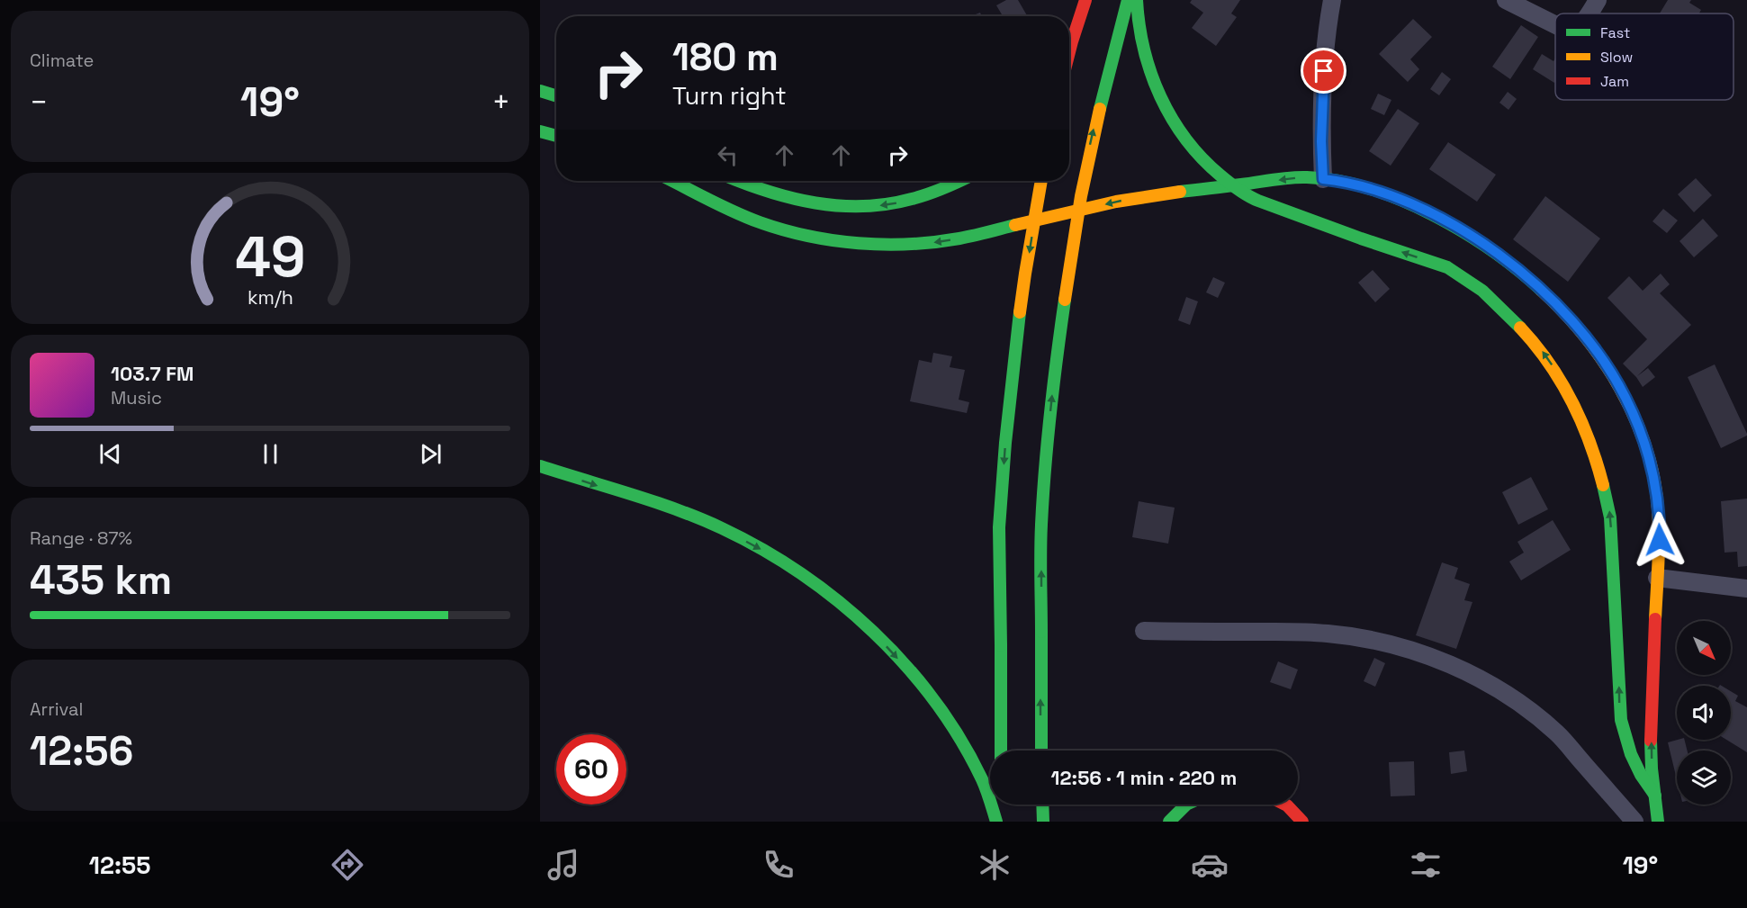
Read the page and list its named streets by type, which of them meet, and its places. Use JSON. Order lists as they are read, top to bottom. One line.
{"legend":["Fast","Slow","Jam"],"north":"bottom right","page":{"tile":["Climate",["Range · 87%","435 km"],["Arrival","12:56"]],"turn":["180 m","Turn right"],"heat":["−","19°","+"],"song":["103.7 FM","Music"],"limit":"60","trip":"12:56 · 1 min · 220 m","tabs":["12:55","19°"],"gauge":["49","km/h"]}}
